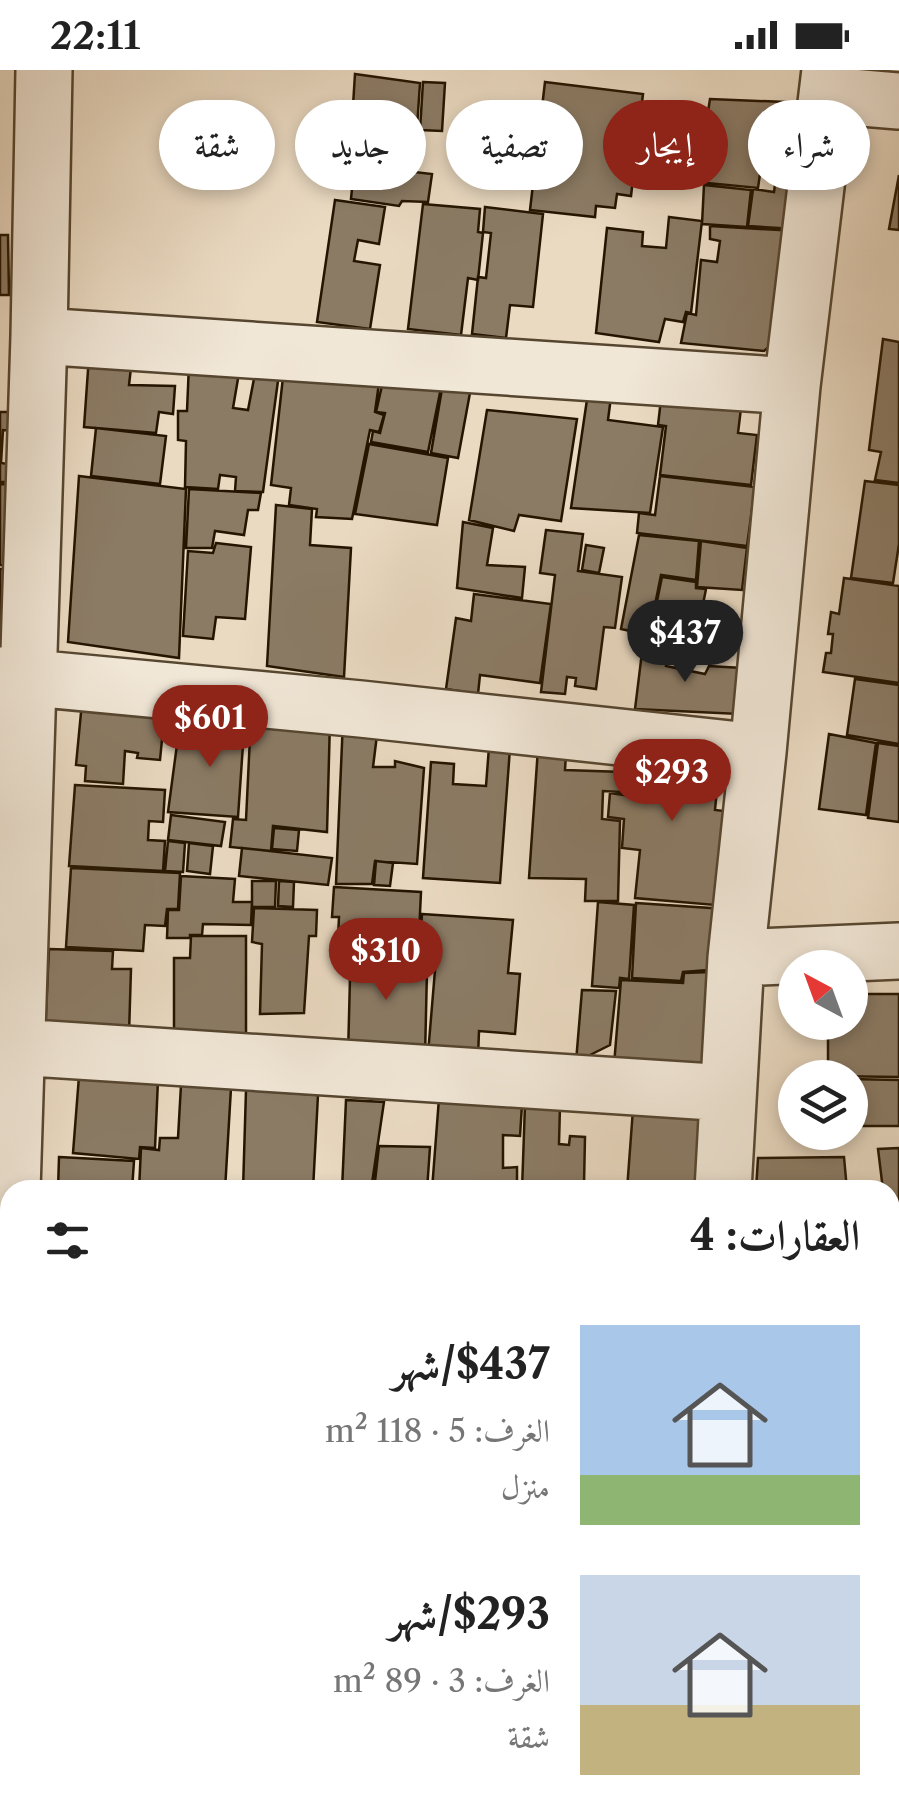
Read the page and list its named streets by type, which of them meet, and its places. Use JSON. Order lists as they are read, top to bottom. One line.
{"north":"top left","page":{"status":"22:11","chip":["شراء","إيجار","تصفية","جديد","شقة"],"price":["$437","$601","$293","$310"],"heading":"العقارات: 4","list":[{"name":"$437/شهر","note":"الغرف: 5 · 118 m² · منزل"},{"name":"$293/شهر","note":"الغرف: 3 · 89 m² · شقة"}]}}
